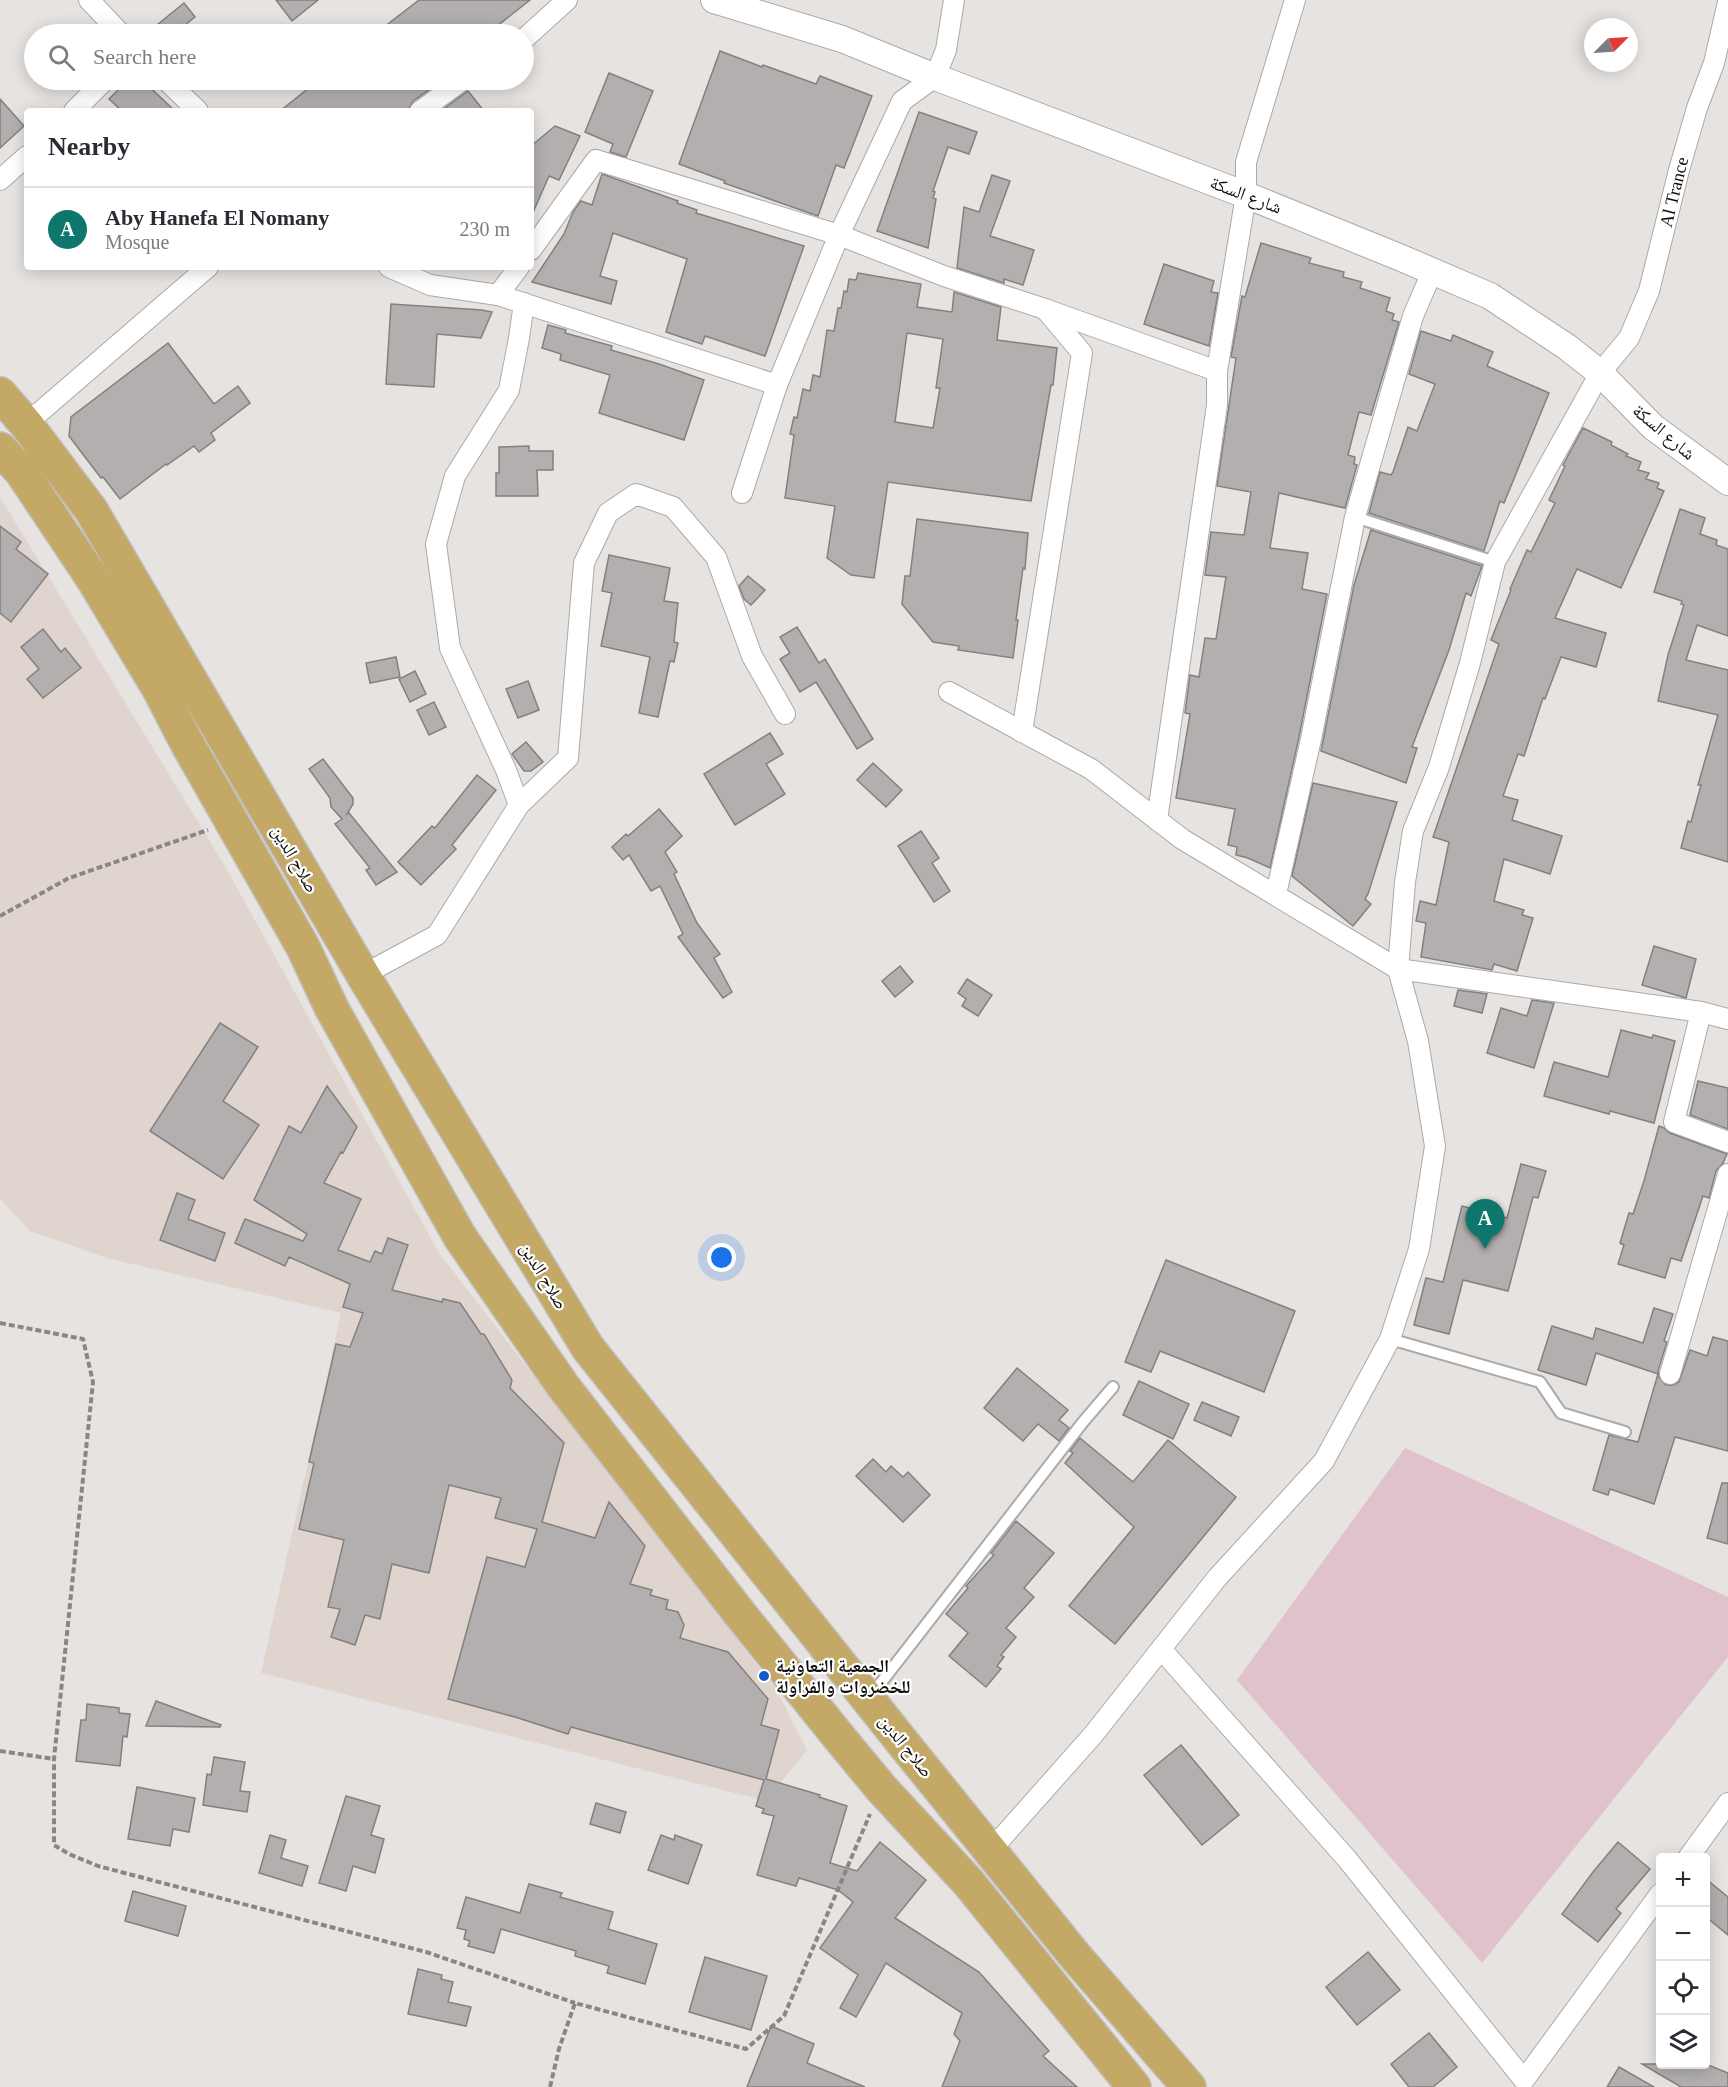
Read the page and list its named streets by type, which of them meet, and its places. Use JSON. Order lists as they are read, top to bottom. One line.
{"streets":{"highway":["صلاح الدين"],"street":["Al Trance","شارع السكة"]},"crossings":[["Al Trance","شارع السكة"]],"places":["الجمعية التعاونية للخضروات والفراولة"],"north":"top right","page":{"search":"Search here","heading":"Nearby","list":[{"mark":"A","name":"Aby Hanefa El Nomany","note":"Mosque","value":"230 m"}],"pins":"A","map_buttons":["+","−"]}}
